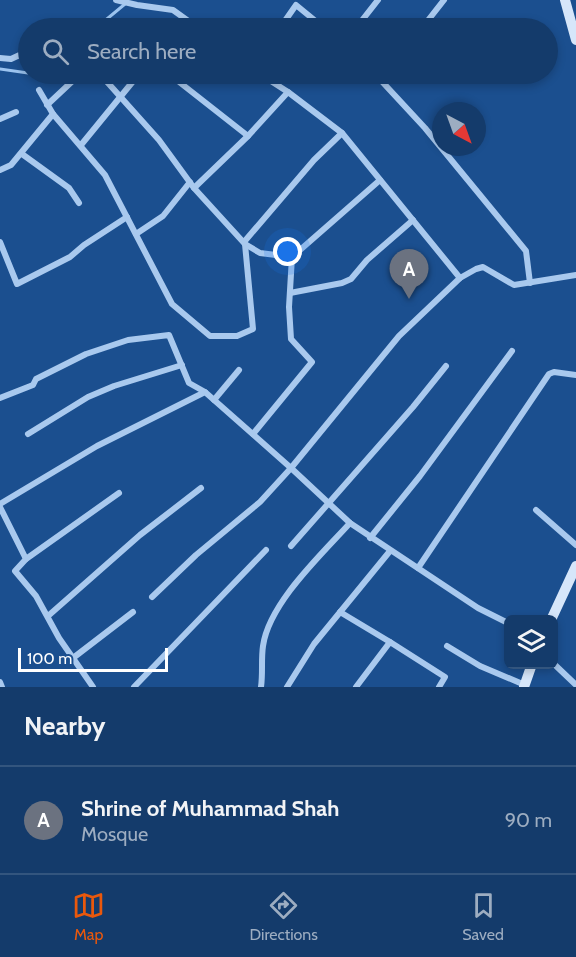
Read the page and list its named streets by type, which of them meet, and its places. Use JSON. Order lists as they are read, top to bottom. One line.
{"scale_bar":"100 m","north":"bottom right","page":{"search":"Search here","pins":"A","scale":"100 m","heading":"Nearby","list":[{"mark":"A","name":"Shrine of Muhammad Shah","note":"Mosque","value":"90 m"}],"nav":["Map","Directions","Saved"]}}
